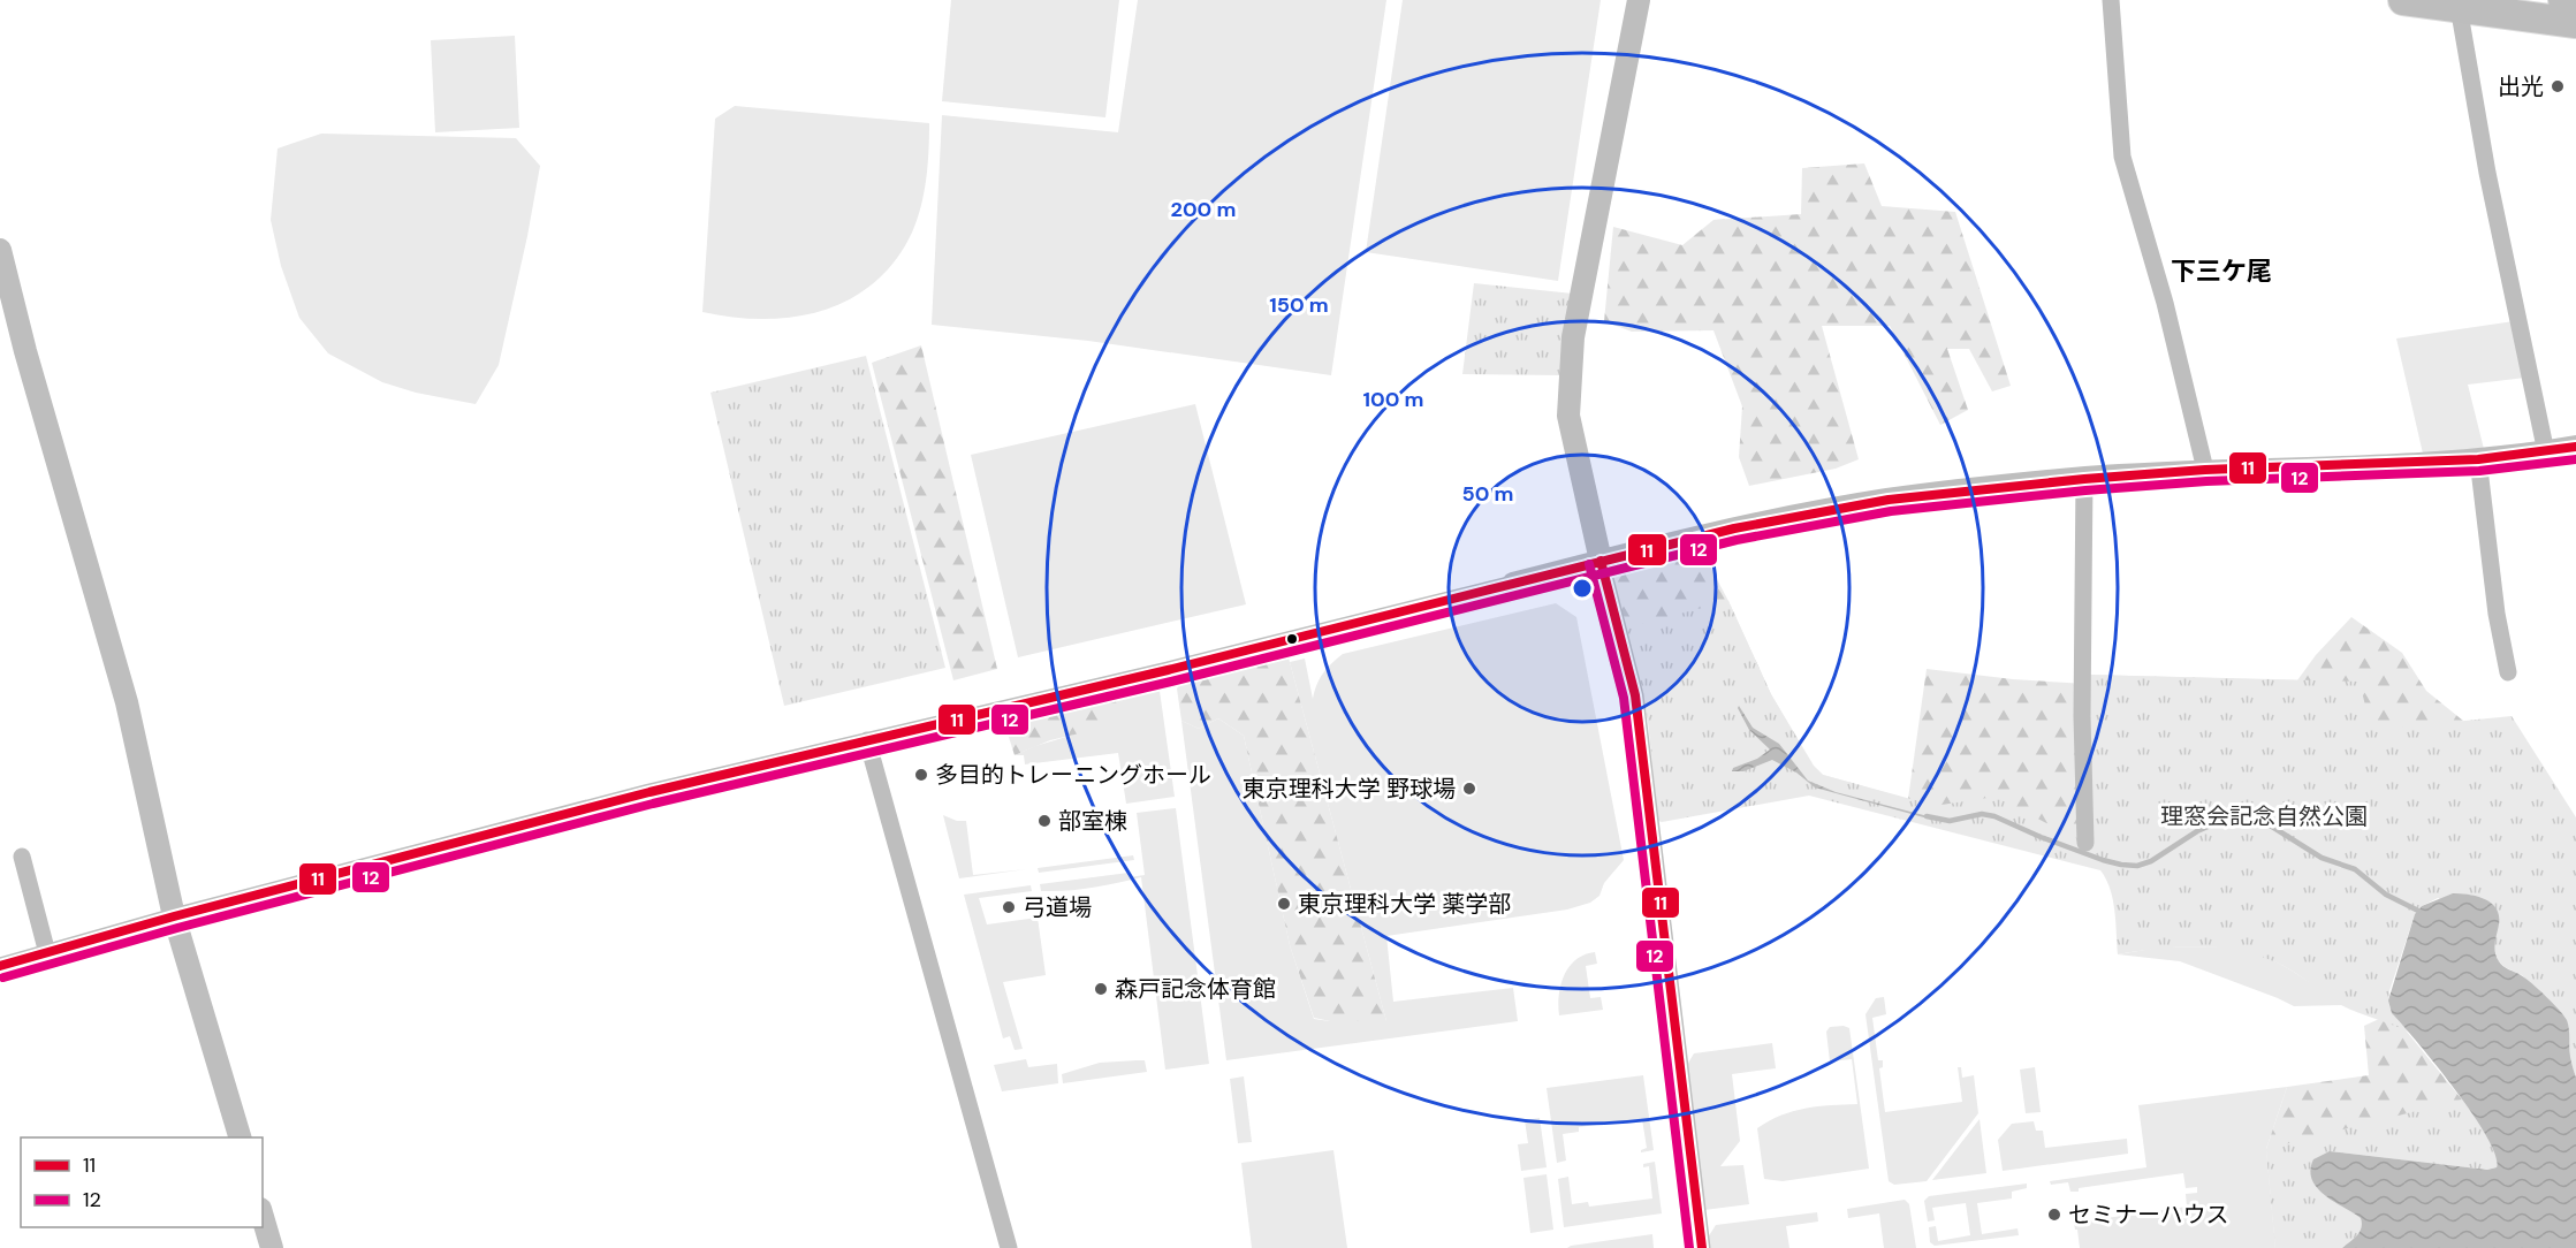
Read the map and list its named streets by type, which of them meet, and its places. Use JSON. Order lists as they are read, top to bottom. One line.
{"districts":["下三ケ尾"],"parks":["理窓会記念自然公園"],"places":["出光","多目的トレーニングホール","東京理科大学 野球場","部室棟","東京理科大学 薬学部","弓道場","森戸記念体育館","セミナーハウス"],"lines":["transit line 11","transit line 12"],"legend":["11","12"],"rings":["200 m","150 m","100 m","50 m"]}
